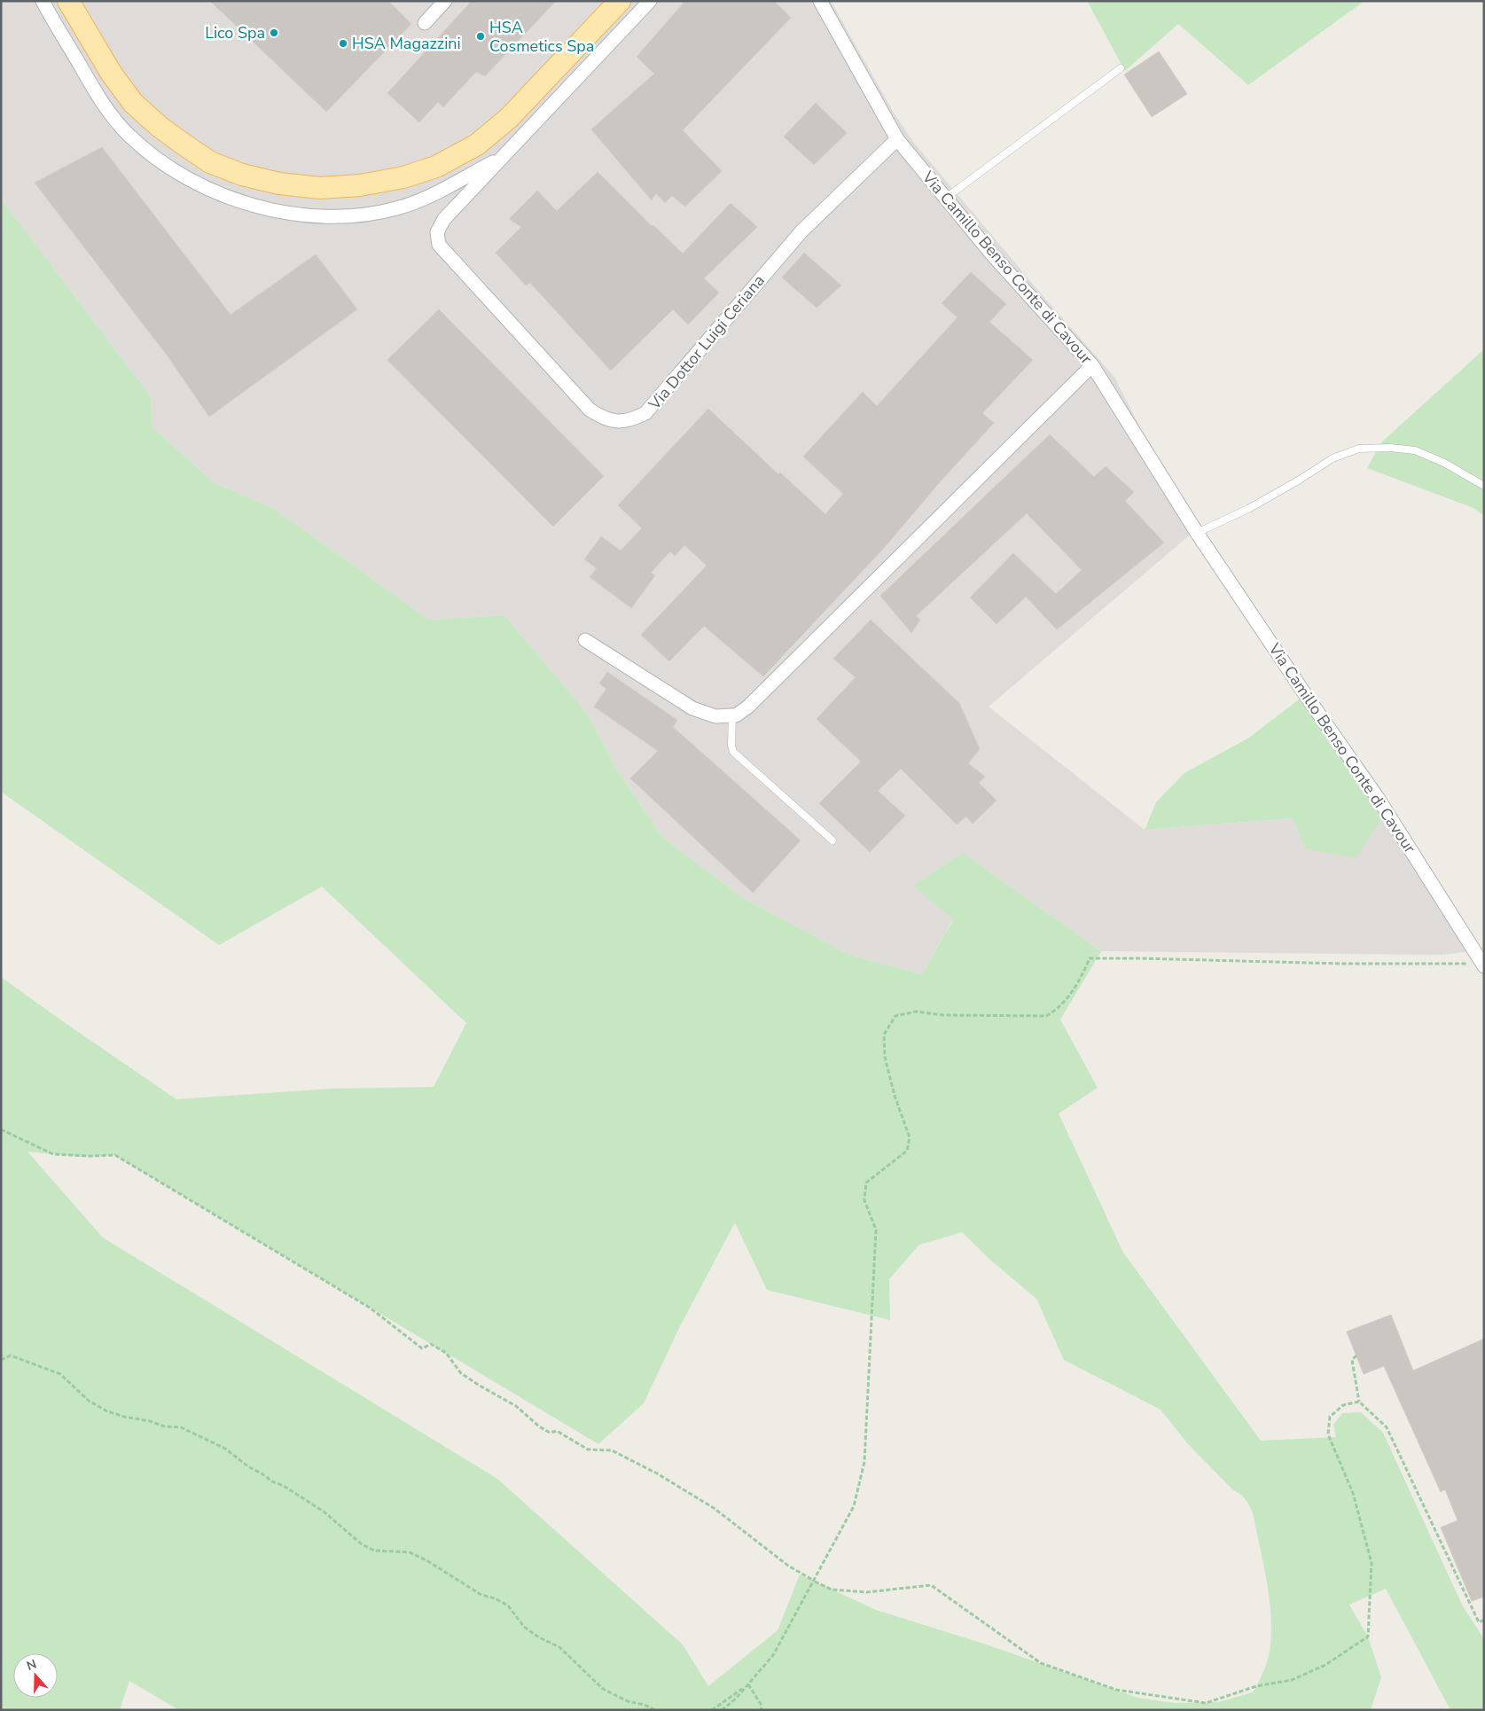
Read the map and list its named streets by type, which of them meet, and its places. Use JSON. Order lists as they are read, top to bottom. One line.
{"streets":{"street":["Via Camillo Benso Conte di Cavour","Via Dottor Luigi Ceriana"]},"crossings":[["Via Camillo Benso Conte di Cavour","Via Dottor Luigi Ceriana"]],"places":["Lico Spa","HSA Cosmetics Spa","HSA Magazzini"],"north":"top"}
